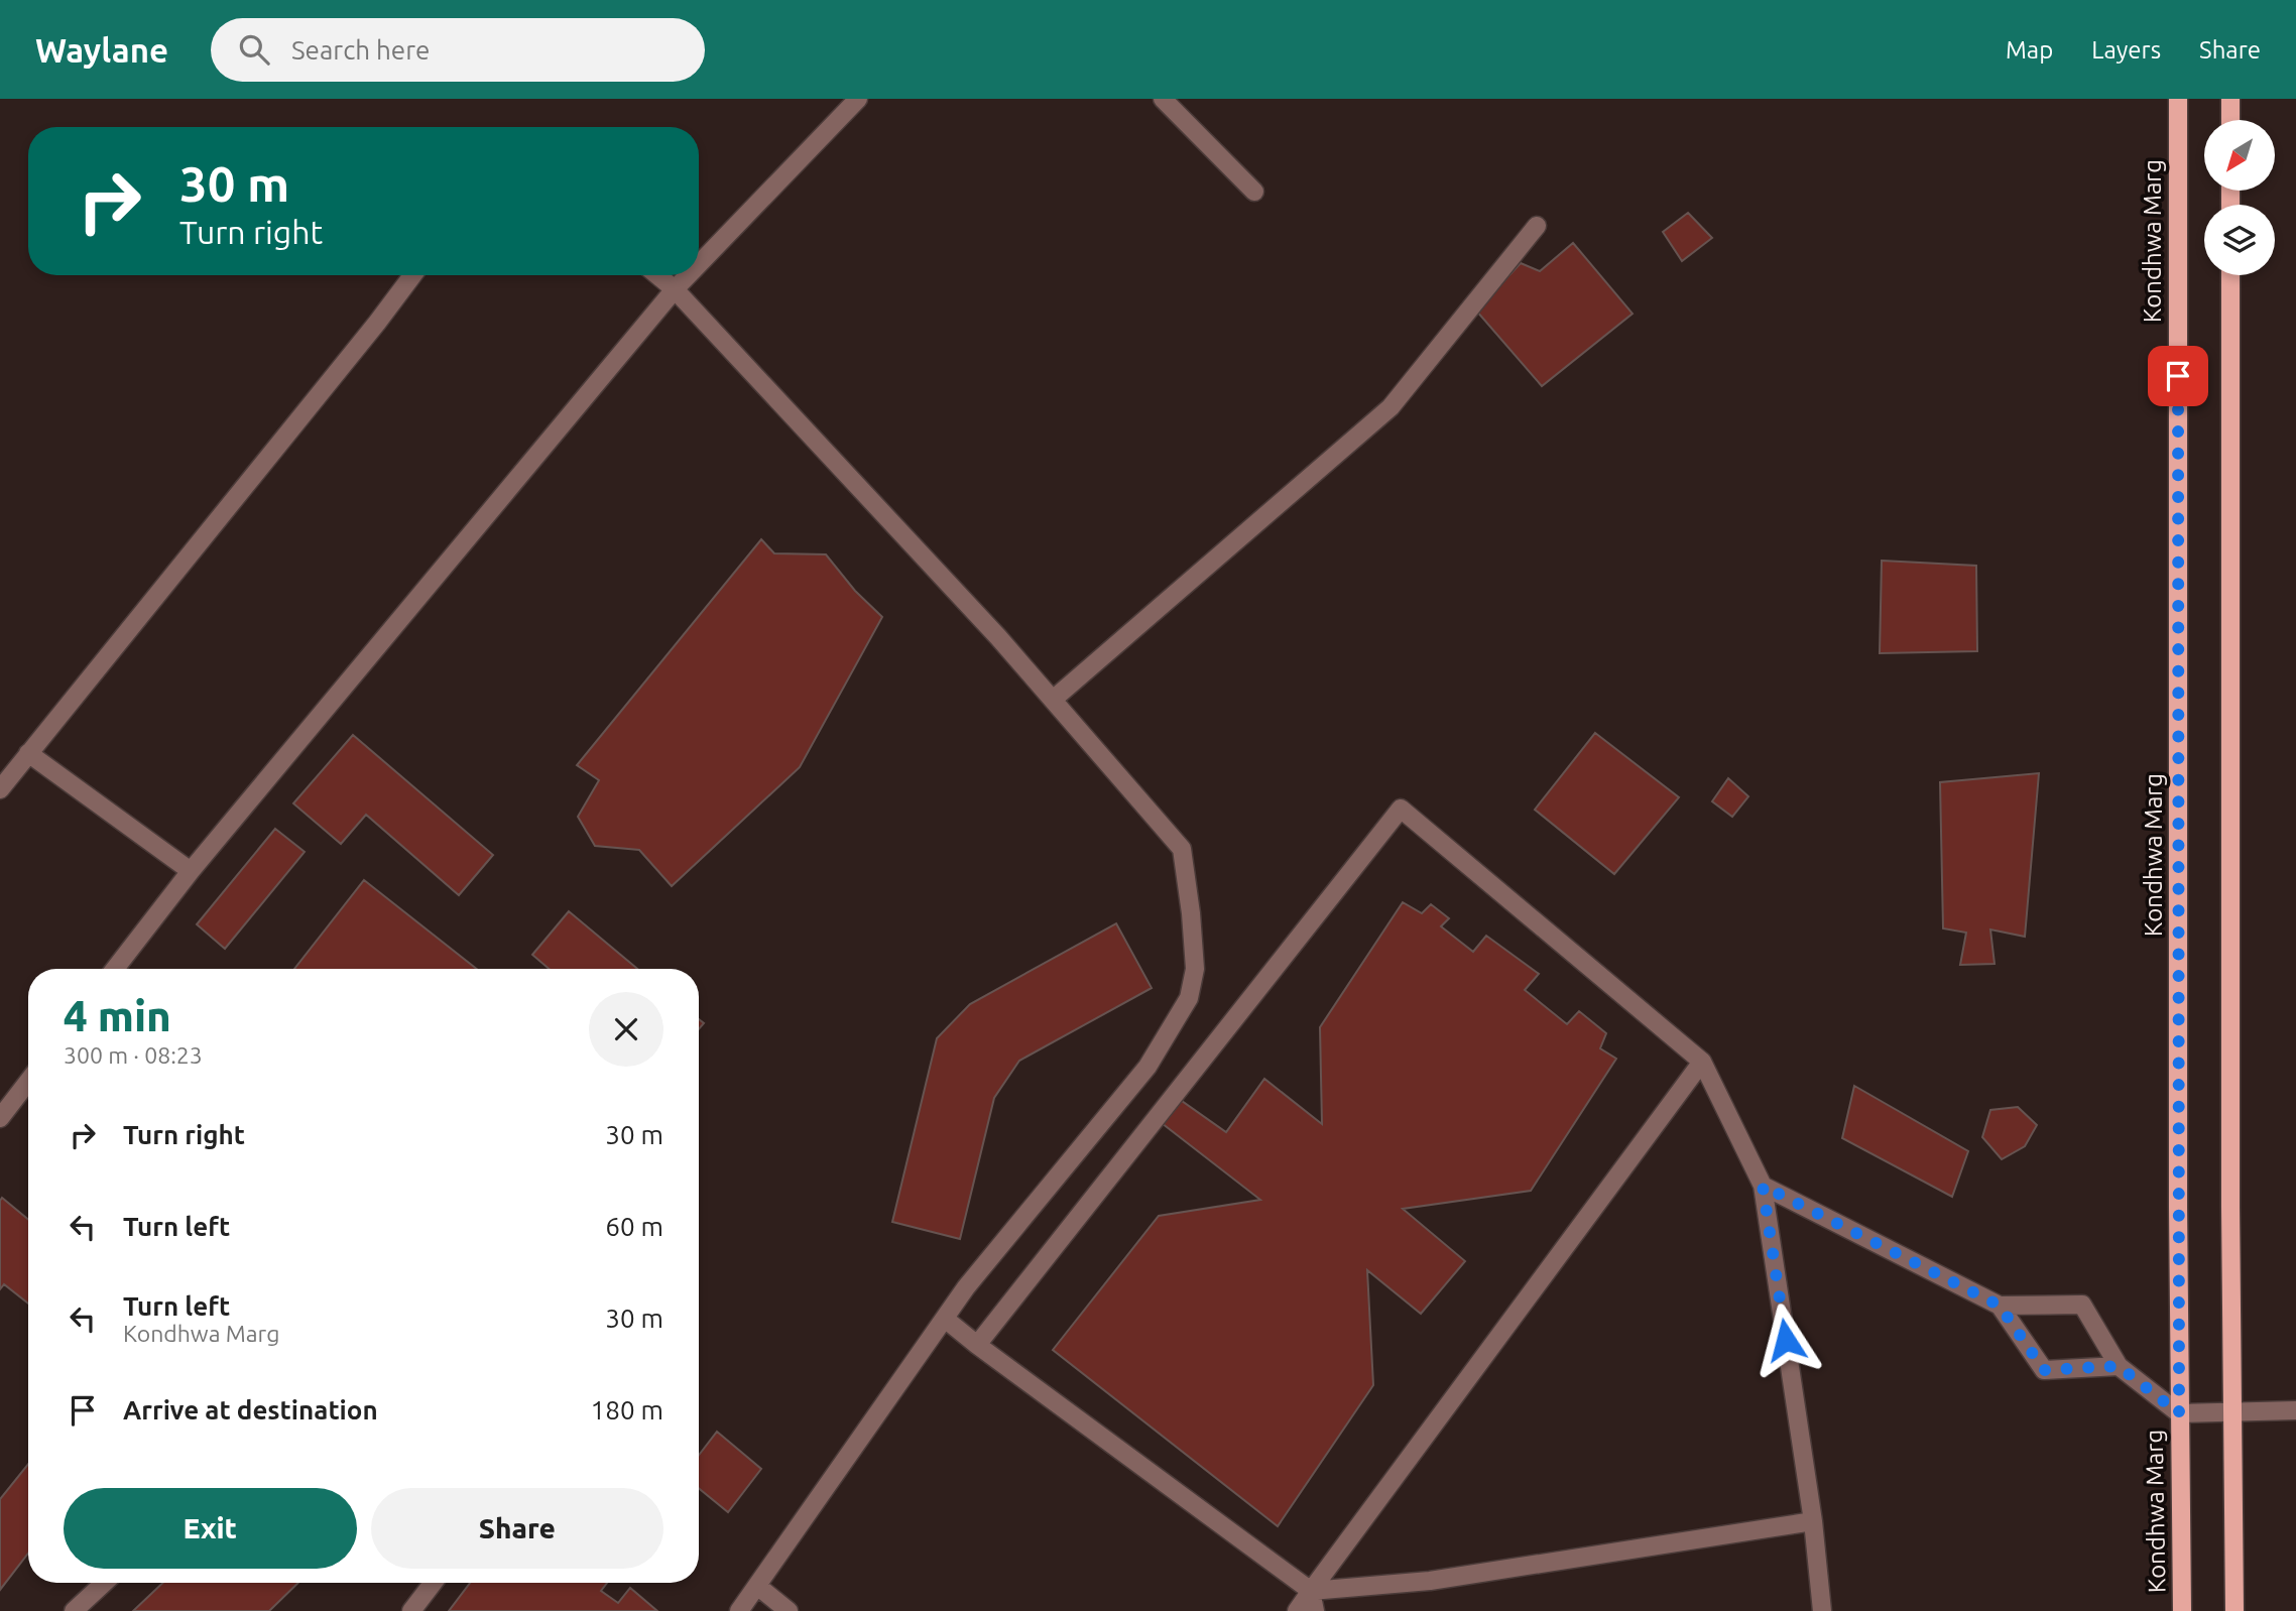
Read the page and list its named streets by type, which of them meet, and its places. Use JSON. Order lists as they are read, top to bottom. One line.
{"streets":{"main road":["Kondhwa Marg"]},"north":"bottom left","page":{"header":"Waylane","search":"Search here","nav":["Map","Layers","Share"],"turn":["30 m","Turn right"],"heading":["4 min","300 m · 08:23"],"list":[{"name":"Turn right","value":"30 m"},{"name":"Turn left","value":"60 m"},{"name":"Turn left","note":"Kondhwa Marg","value":"30 m"},{"name":"Arrive at destination","value":"180 m"}],"buttons":["Exit","Share"]}}
